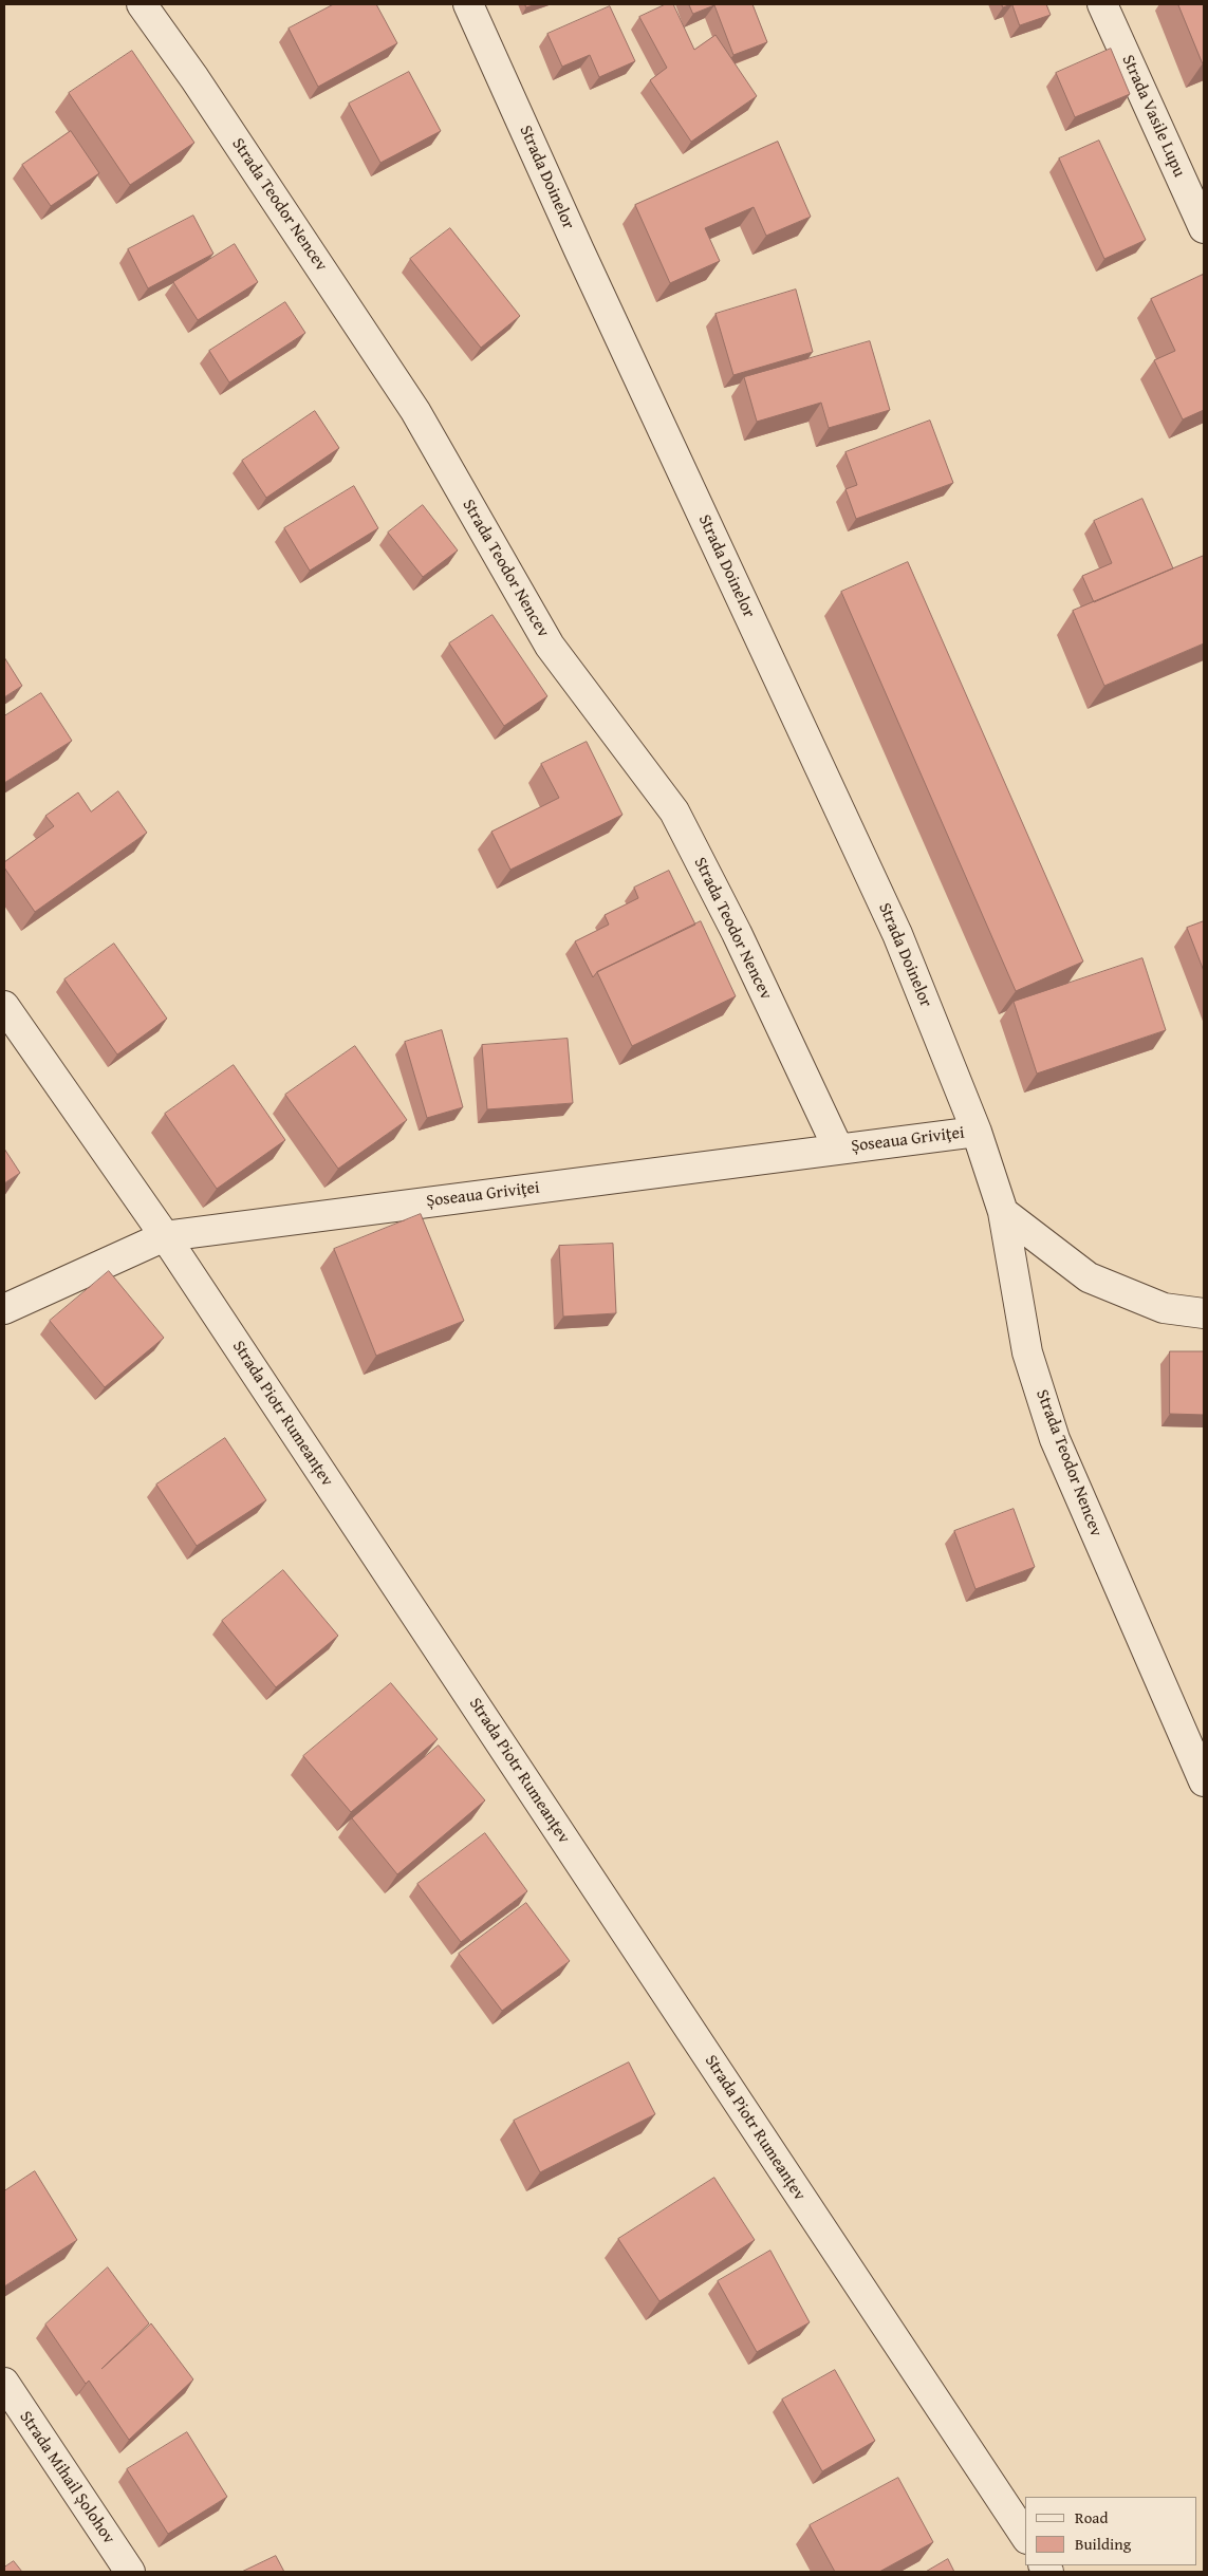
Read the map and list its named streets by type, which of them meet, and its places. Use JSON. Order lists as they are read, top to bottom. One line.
{"streets":{"street":["Strada Vasile Lupu","Strada Doinelor","Strada Teodor Nencev","Șoseaua Griviţei","Strada Piotr Rumeanțev","Strada Mihail Șolohov"]},"crossings":[["Strada Doinelor","Strada Teodor Nencev"],["Strada Doinelor","Șoseaua Griviţei"],["Strada Teodor Nencev","Șoseaua Griviţei"],["Șoseaua Griviţei","Strada Piotr Rumeanțev"]],"legend":["Road","Building"]}
